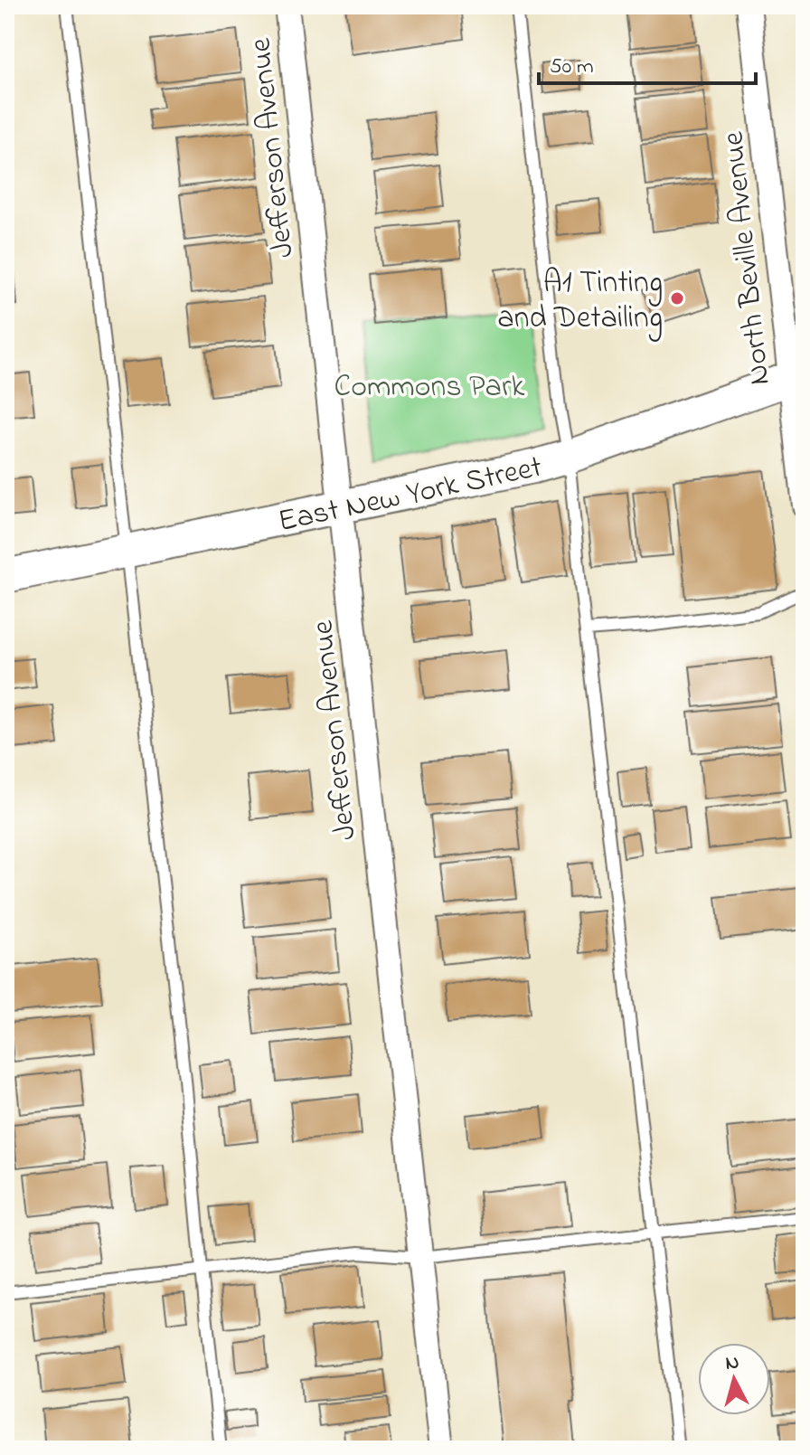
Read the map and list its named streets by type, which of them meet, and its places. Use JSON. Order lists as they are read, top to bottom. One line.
{"streets":{"main road":["East New York Street"],"street":["Jefferson Avenue","North Beville Avenue"]},"crossings":[["Jefferson Avenue","East New York Street"],["North Beville Avenue","East New York Street"]],"parks":["Commons Park"],"places":["A1 Tinting and Detailing"],"scale_bar":"50 m","north":"top"}
